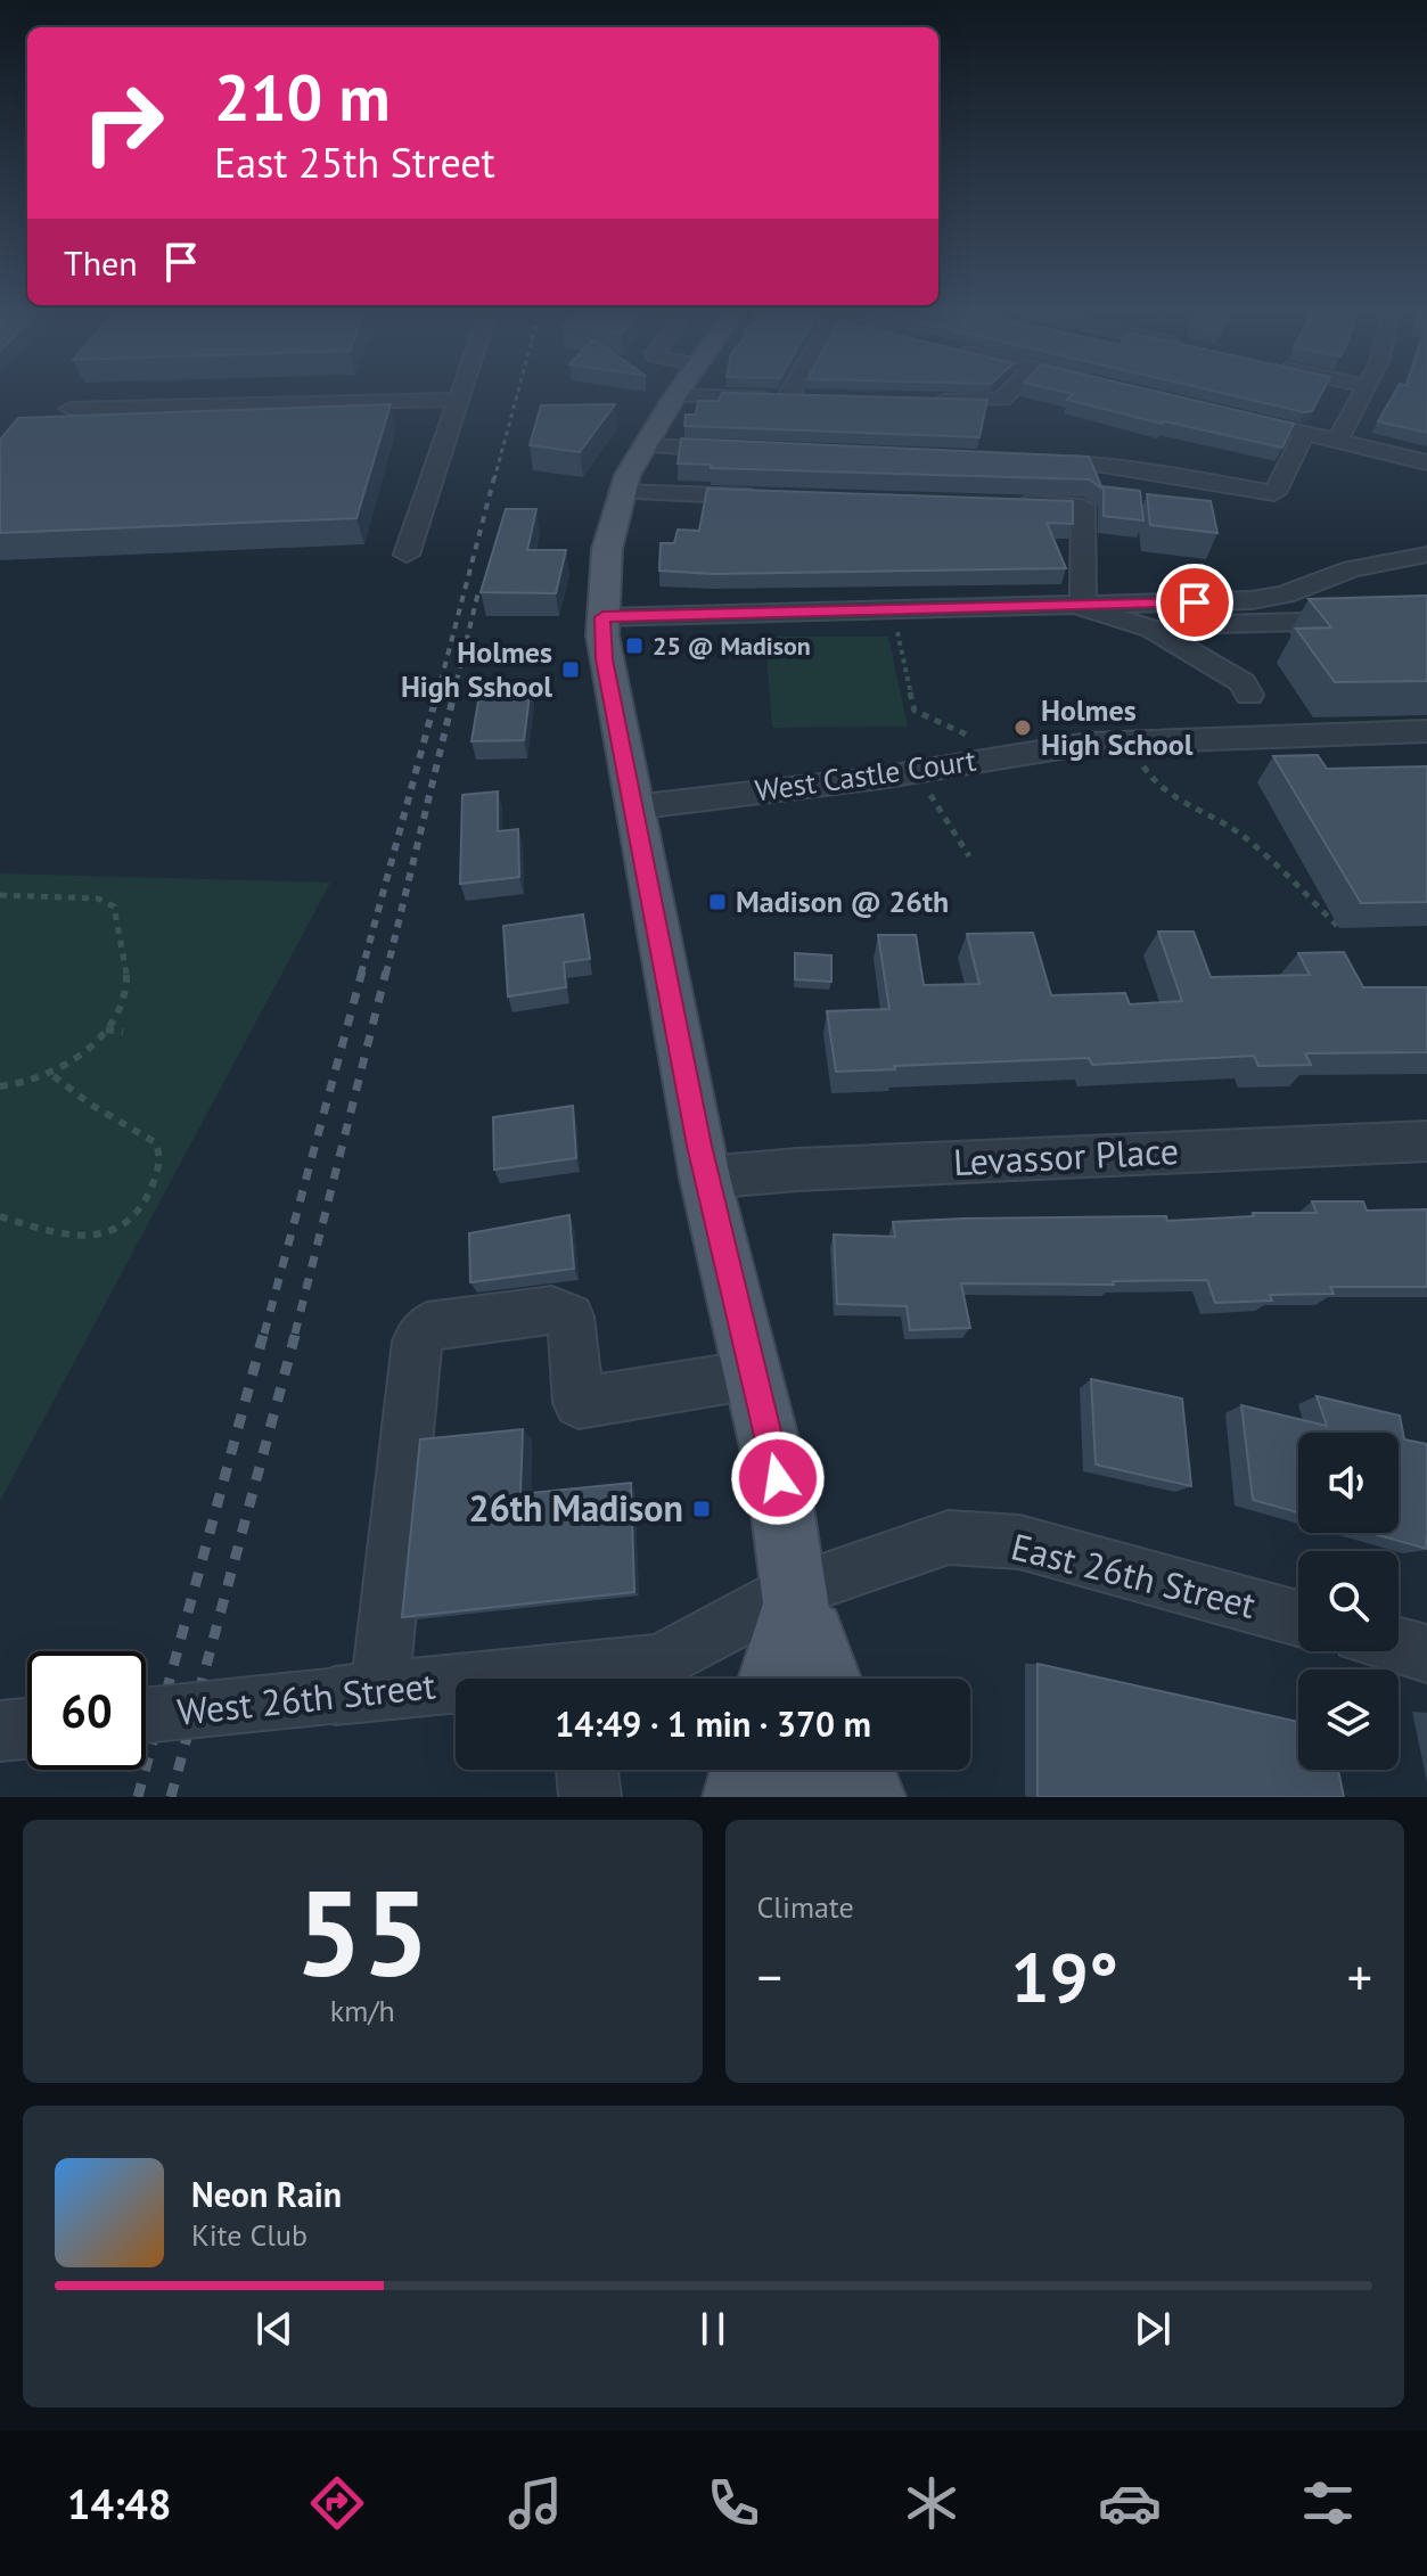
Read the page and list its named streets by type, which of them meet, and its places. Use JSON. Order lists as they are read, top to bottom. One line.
{"streets":{"street":["West Castle Court","Levassor Place","East 26th Street","West 26th Street"]},"crossings":[["East 26th Street","West 26th Street"]],"places":{"transit":["25 @ Madison","Holmes High Sshool","Madison @ 26th","26th Madison"],"other":["Holmes High School"]},"page":{"turn":["210 m","East 25th Street"],"then":"Then","limit":"60","trip":"14:49 · 1 min · 370 m","tile":[["55","km/h"],"Climate"],"heat":["−","19°","+"],"song":["Neon Rain","Kite Club"],"tabs":"14:48"}}
